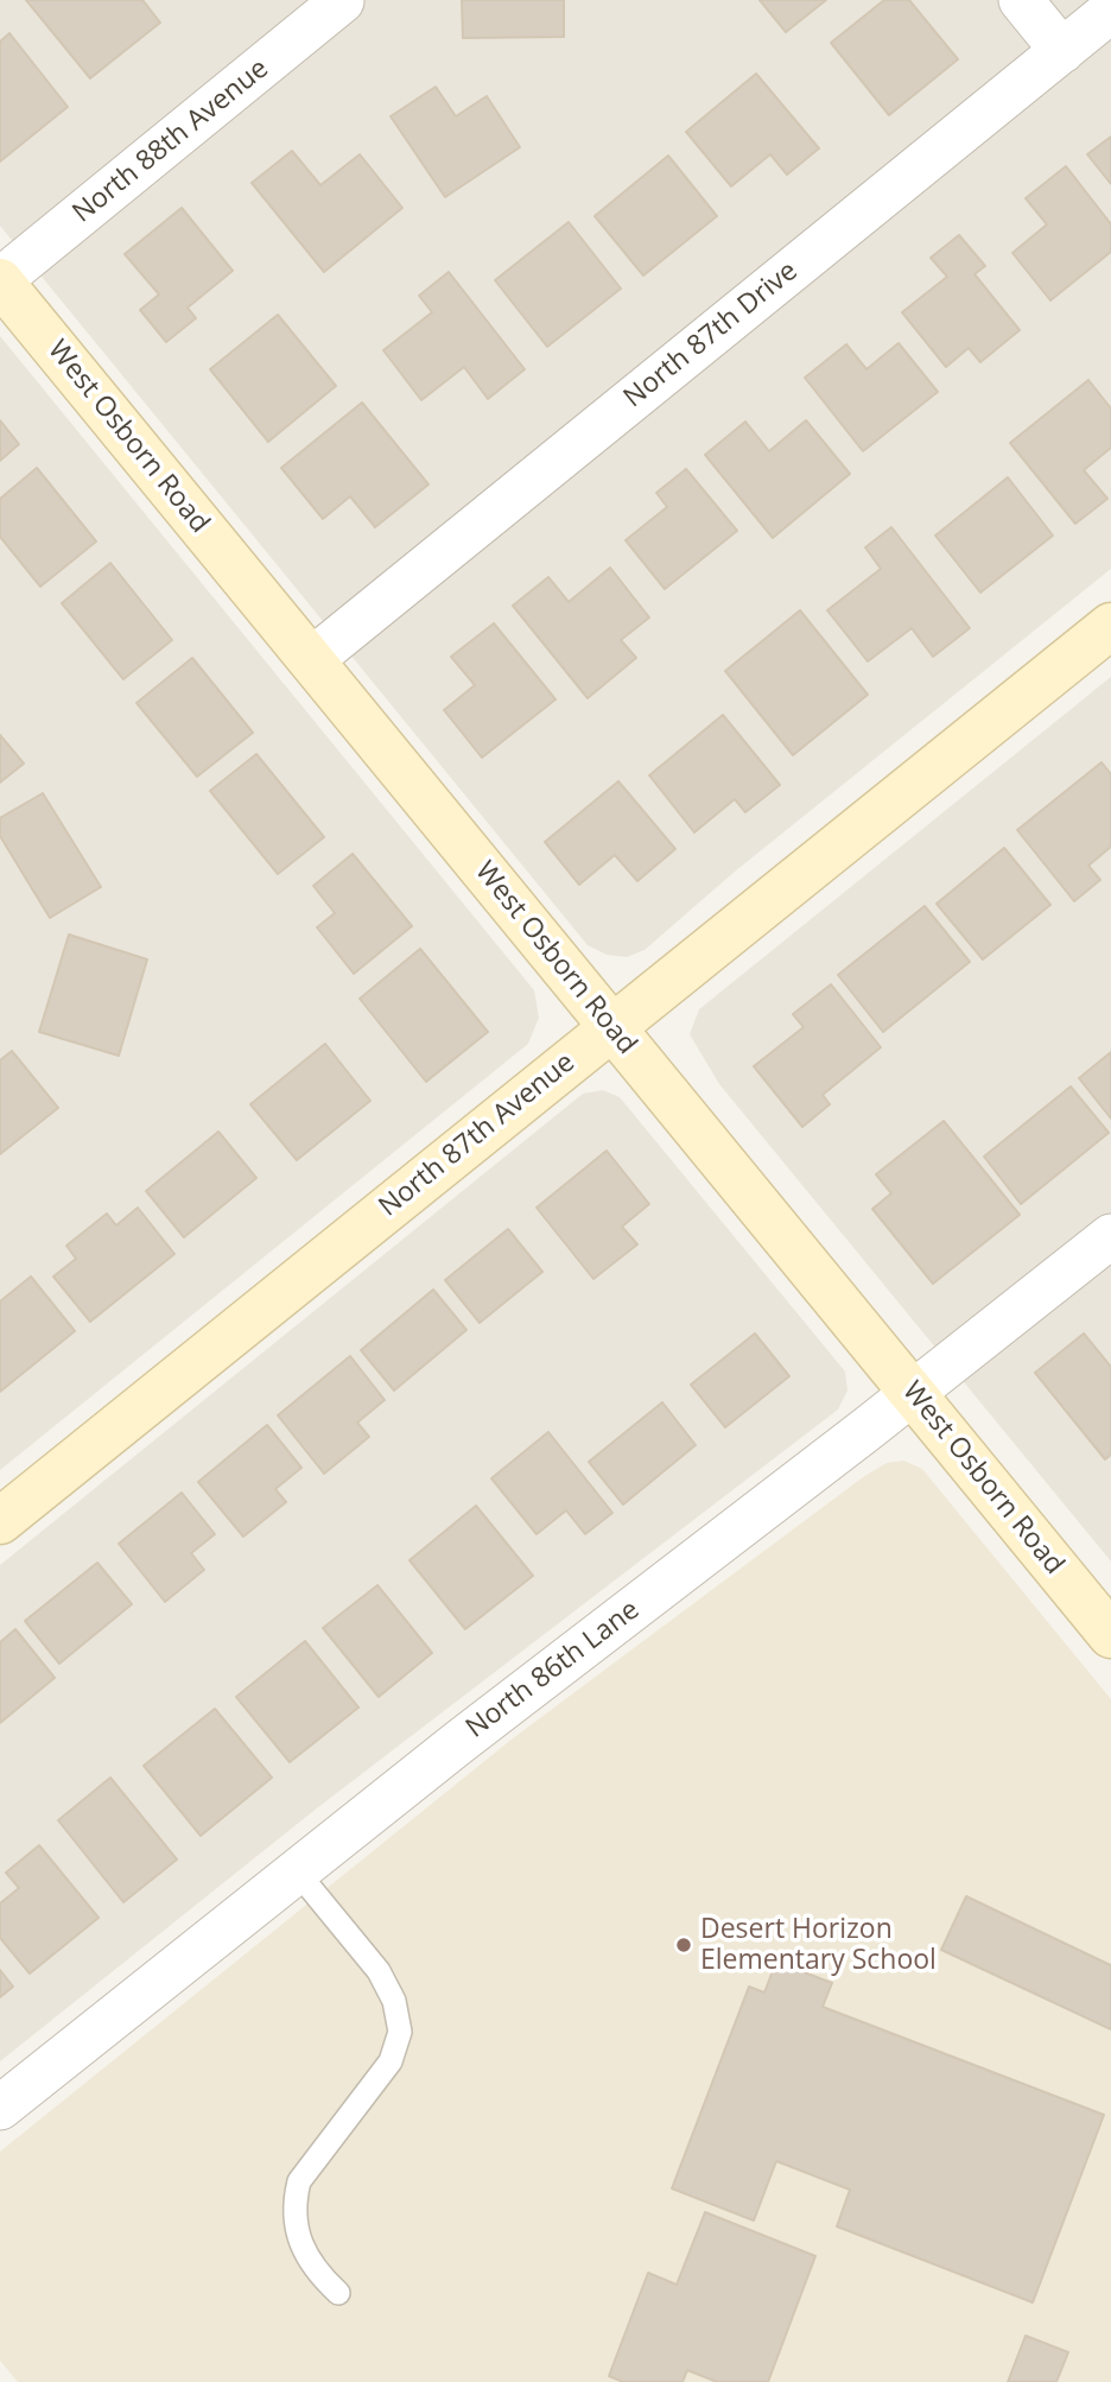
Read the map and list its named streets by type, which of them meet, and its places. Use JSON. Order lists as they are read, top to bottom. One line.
{"streets":{"street":["North 88th Avenue","North 87th Drive","West Osborn Road","North 87th Avenue","North 86th Lane"]},"crossings":[["North 88th Avenue","West Osborn Road"],["North 87th Drive","West Osborn Road"],["West Osborn Road","North 87th Avenue"],["West Osborn Road","North 86th Lane"]],"places":["Desert Horizon Elementary School"]}
